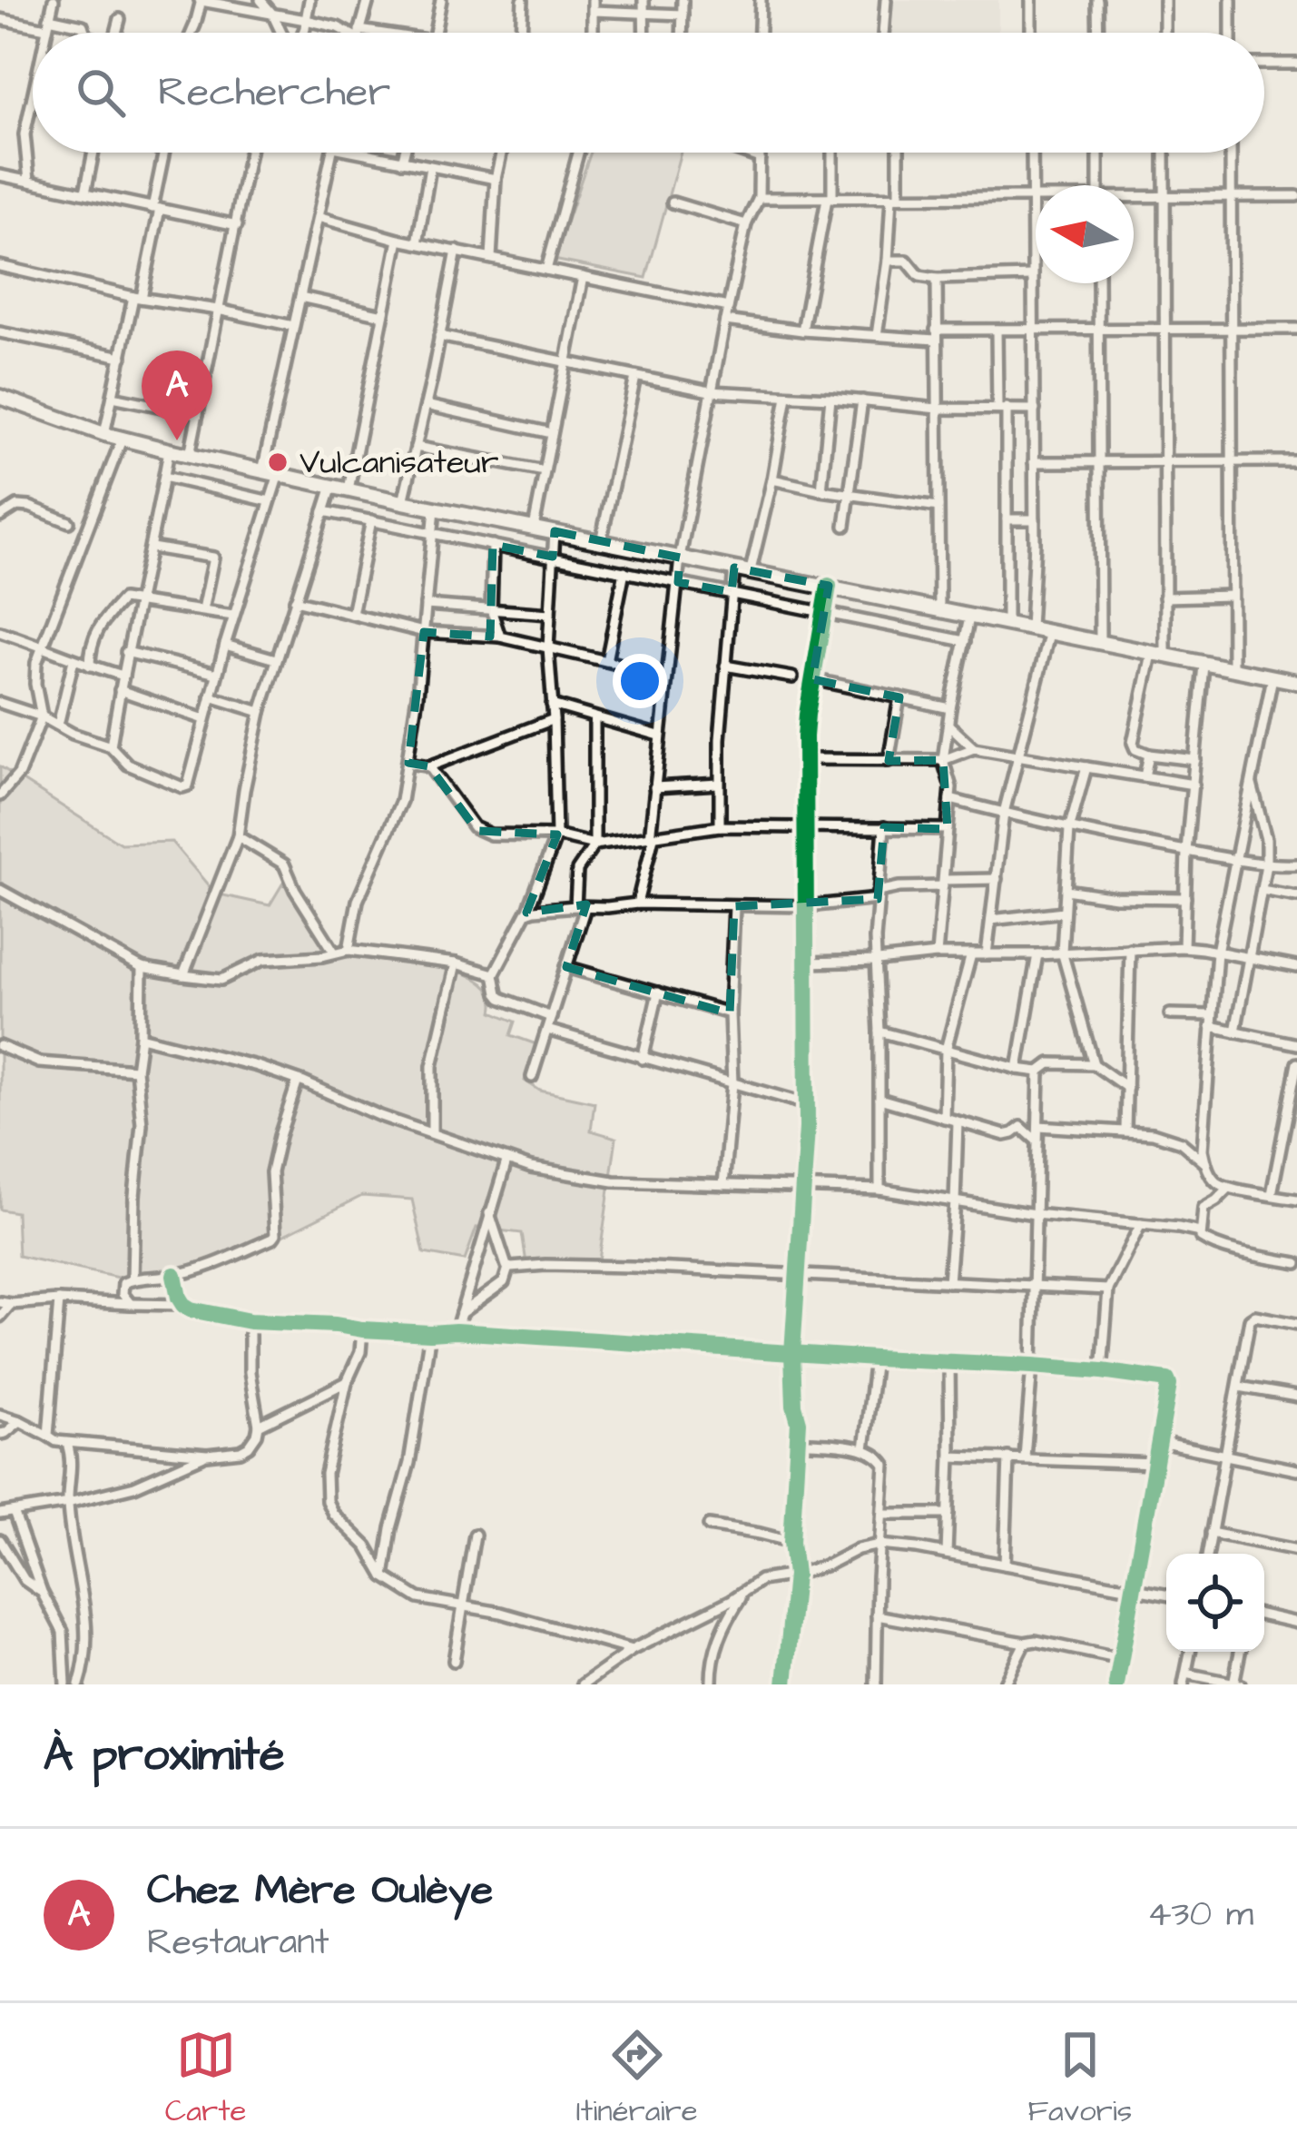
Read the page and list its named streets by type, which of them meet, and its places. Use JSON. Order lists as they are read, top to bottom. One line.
{"places":["Vulcanisateur"],"north":"left","page":{"search":"Rechercher","pins":"A","heading":"À proximité","list":[{"mark":"A","name":"Chez Mère Oulèye","note":"Restaurant","value":"430 m"}],"nav":["Carte","Itinéraire","Favoris"]}}
